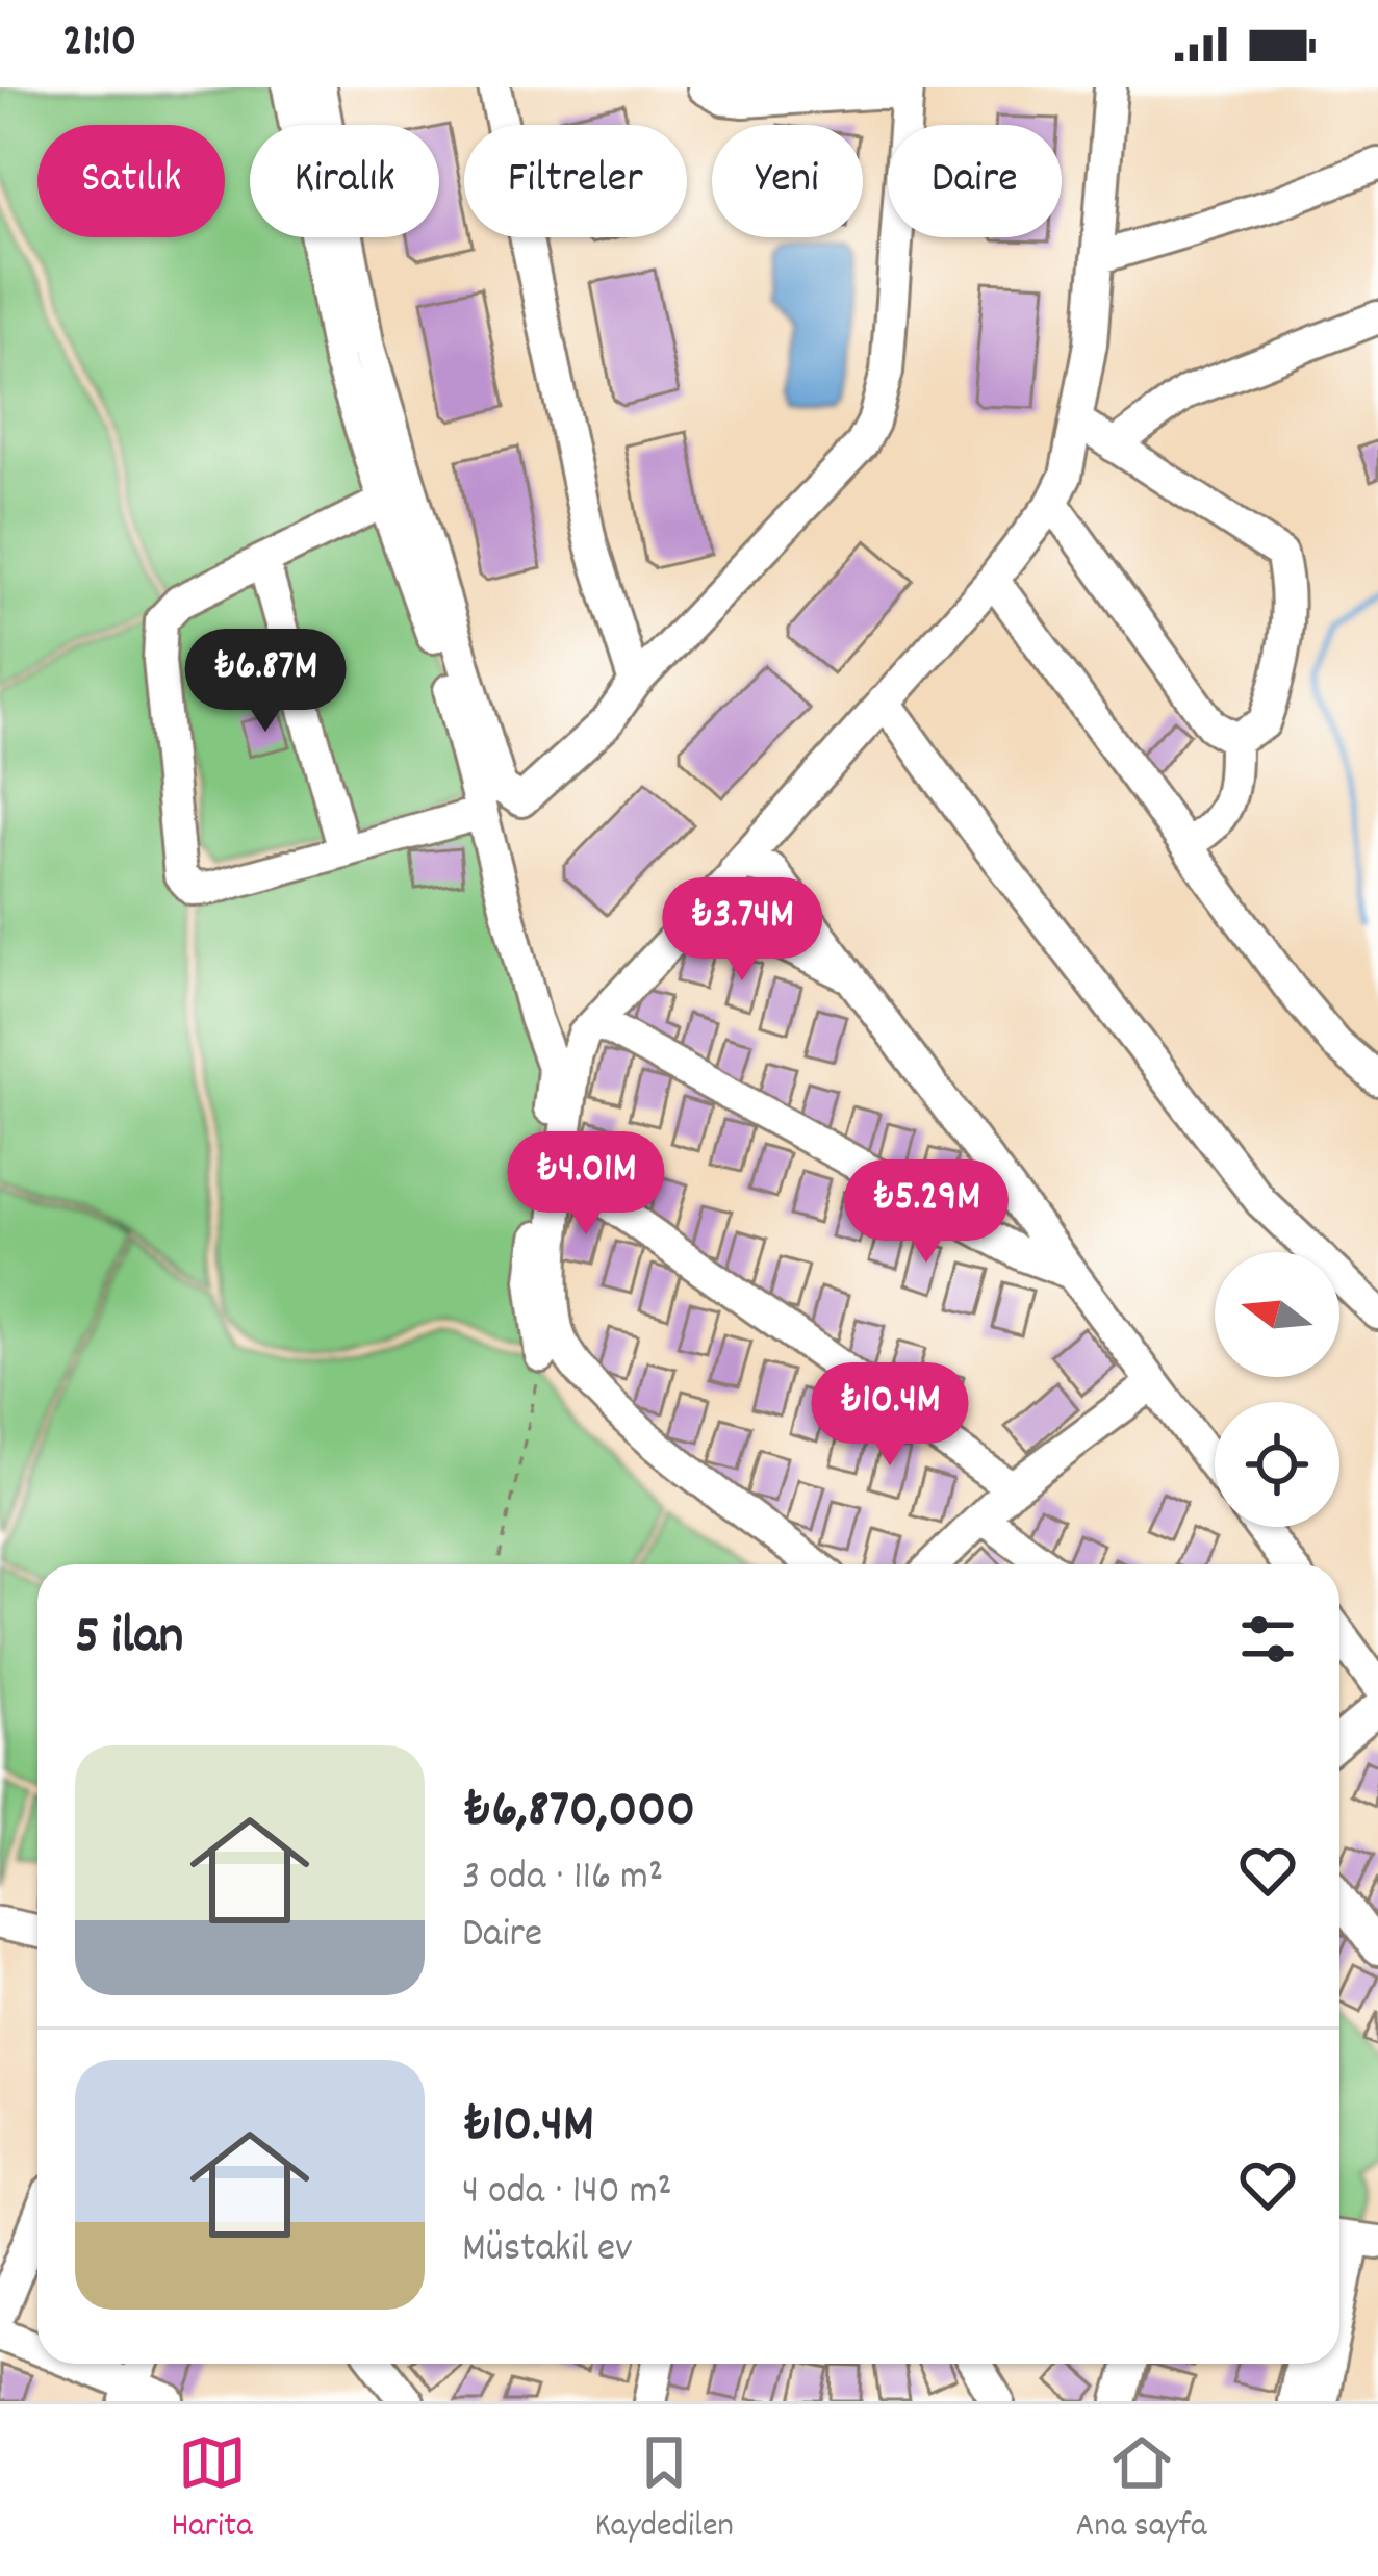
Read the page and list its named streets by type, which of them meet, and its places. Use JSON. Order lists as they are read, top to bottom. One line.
{"north":"left","page":{"status":"21:10","chip":["Satılık","Kiralık","Filtreler","Yeni","Daire"],"price":["₺6.87M","₺3.74M","₺4.01M","₺5.29M","₺10.4M"],"heading":"5 ilan","list":[{"name":"₺6,870,000","note":"3 oda · 116 m² · Daire"},{"name":"₺10.4M","note":"4 oda · 140 m² · Müstakil ev"}],"tabs":["Harita","Kaydedilen","Ana sayfa"]}}
